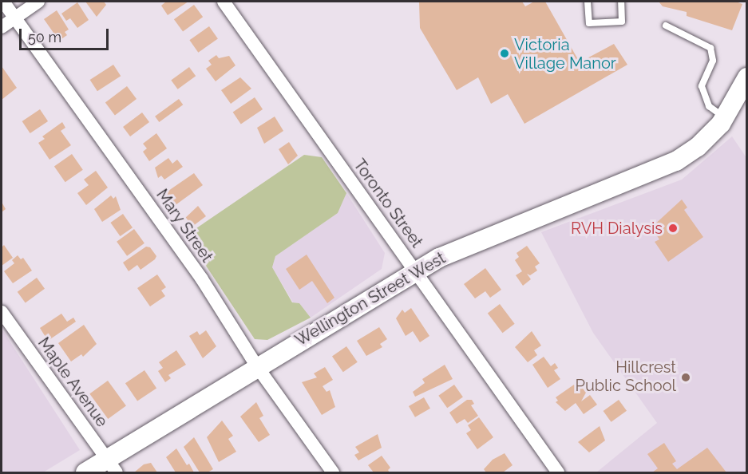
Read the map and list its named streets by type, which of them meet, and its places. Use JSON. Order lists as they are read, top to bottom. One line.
{"streets":{"street":["Toronto Street","Mary Street","Wellington Street West","Maple Avenue"]},"crossings":[["Toronto Street","Wellington Street West"],["Mary Street","Wellington Street West"],["Wellington Street West","Maple Avenue"]],"places":["Victoria Village Manor","RVH Dialysis","Hillcrest Public School"],"scale_bar":"50 m"}
